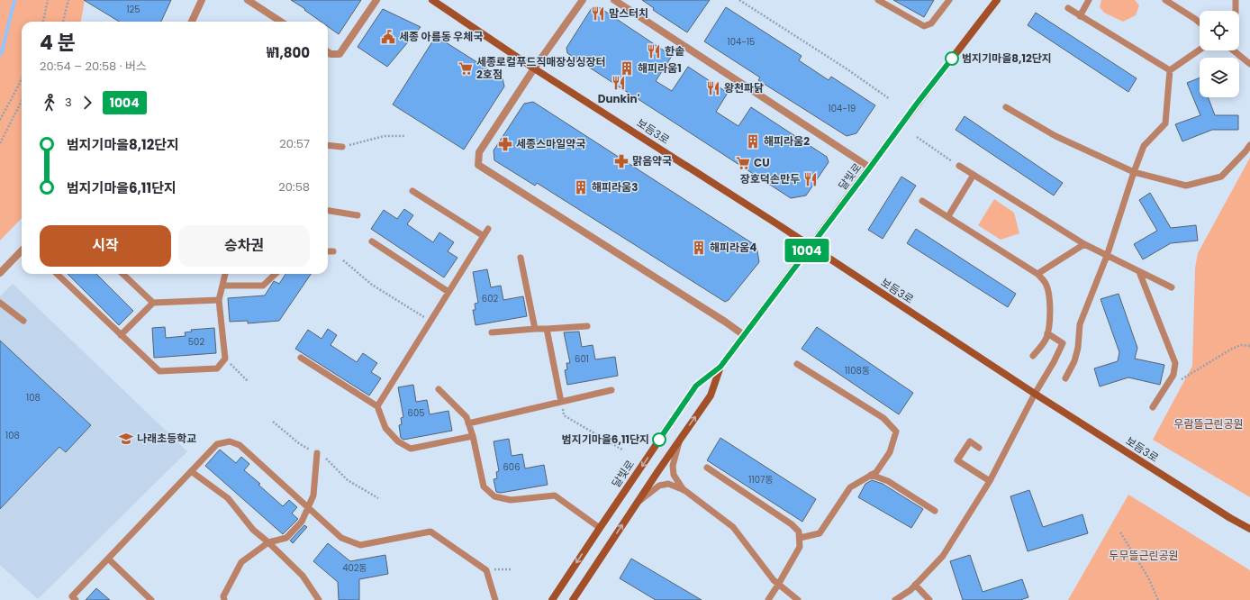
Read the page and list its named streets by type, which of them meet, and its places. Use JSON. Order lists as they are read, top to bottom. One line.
{"streets":{"street":["보듬3로","달빛로"]},"crossings":[["보듬3로","달빛로"]],"parks":["우람뜰근린공원","두무뜰근린공원"],"places":{"restaurant":["맘스터치","한솥","Dunkin'","왕천파닭","장호덕손만두"],"public building":["세종 아름동 우체국"],"other":["범지기마을8,12단지","범지기마을6,11단지"],"supermarket":["세종로컬푸드직매장싱싱장터 2호점","CU"],"building":["해피라움1","해피라움2","해피라움3","해피라움4"],"pharmacy":["세종스마일약국","맑음약국"],"school or university":["나래초등학교"]},"lines":["bus line 1004"],"house_numbers":["125","104-15","104-19","602","502","601","1108동","108","605","108","606","1107동","402동"],"page":{"on_map":"1004","heading":["4 분","20:54 – 20:58 · 버스","₩1,800"],"legs":["3","1004"],"list":[{"name":"범지기마을8,12단지","value":"20:57"},{"name":"범지기마을6,11단지","value":"20:58"}],"buttons":["시작","승차권"]}}
